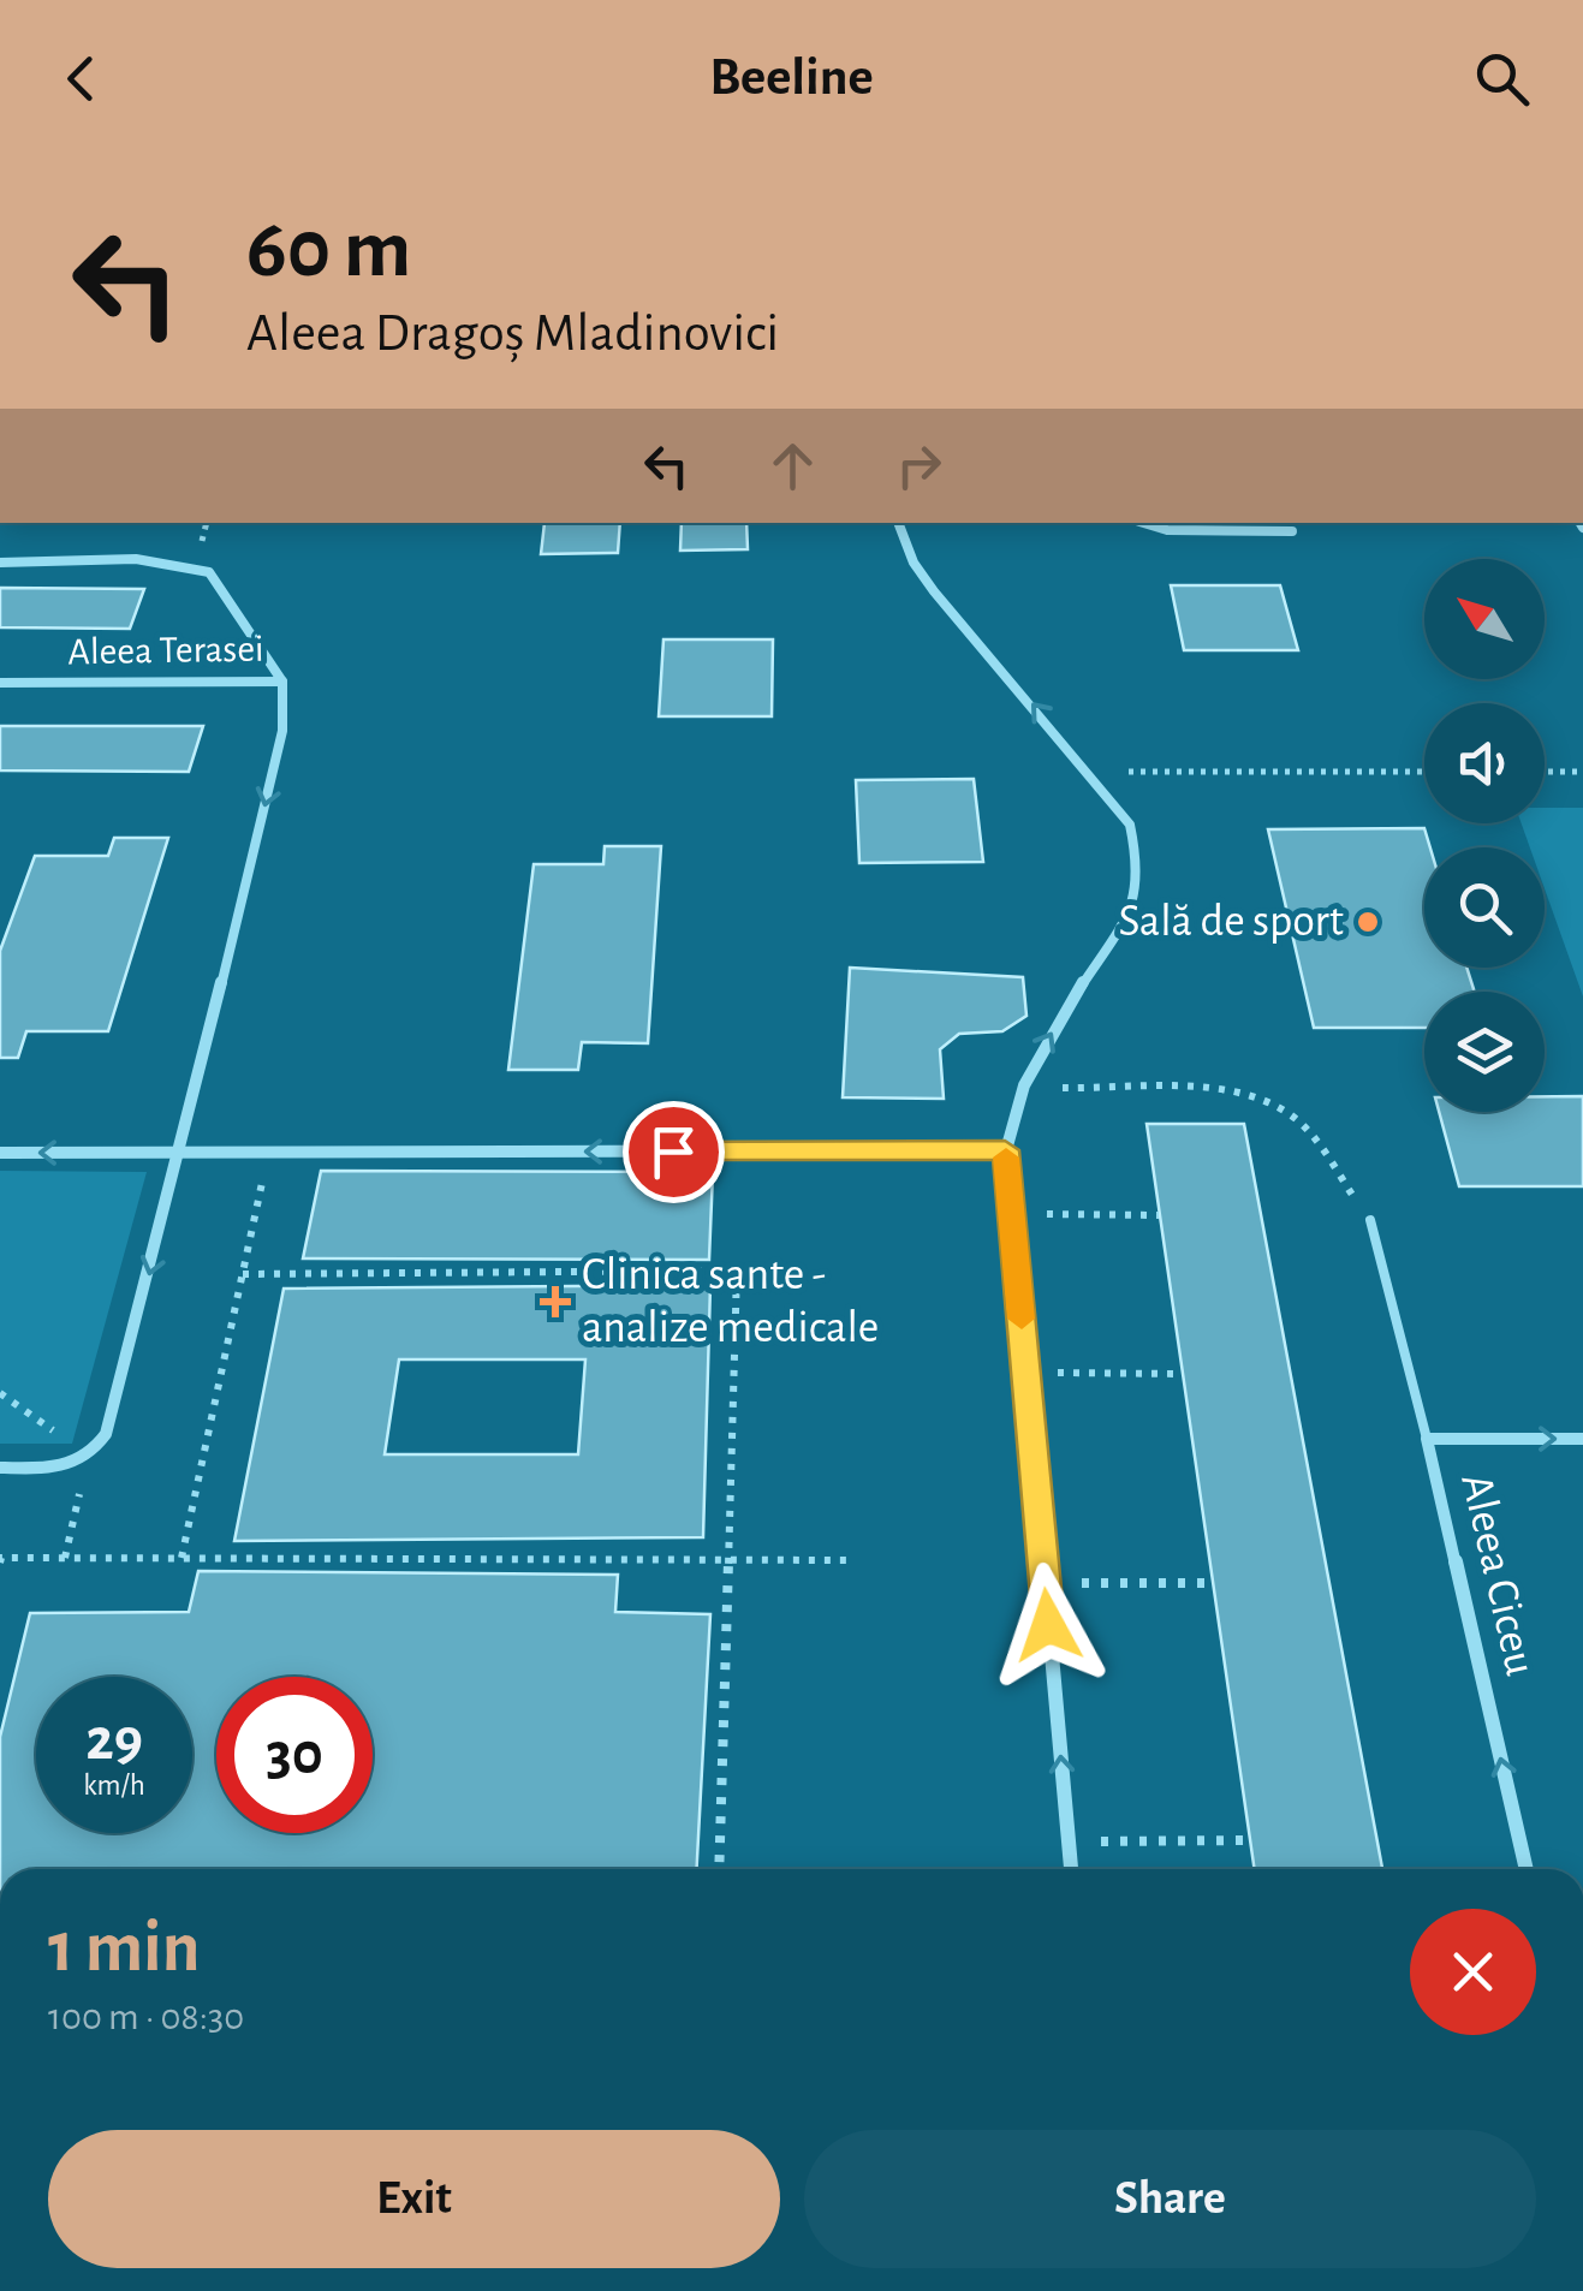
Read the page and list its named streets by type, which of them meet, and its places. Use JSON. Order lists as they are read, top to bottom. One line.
{"streets":{"street":["Aleea Terasei","Aleea Ciceu"]},"places":{"other":["Sală de sport"],"health":["Clinica sante - analize medicale"]},"north":"top left","page":{"header":"Beeline","turn":["60 m","Aleea Dragoș Mladinovici"],"speed":"29 km/h","limit":"30","heading":["1 min","100 m · 08:30"],"buttons":["Exit","Share"]}}
